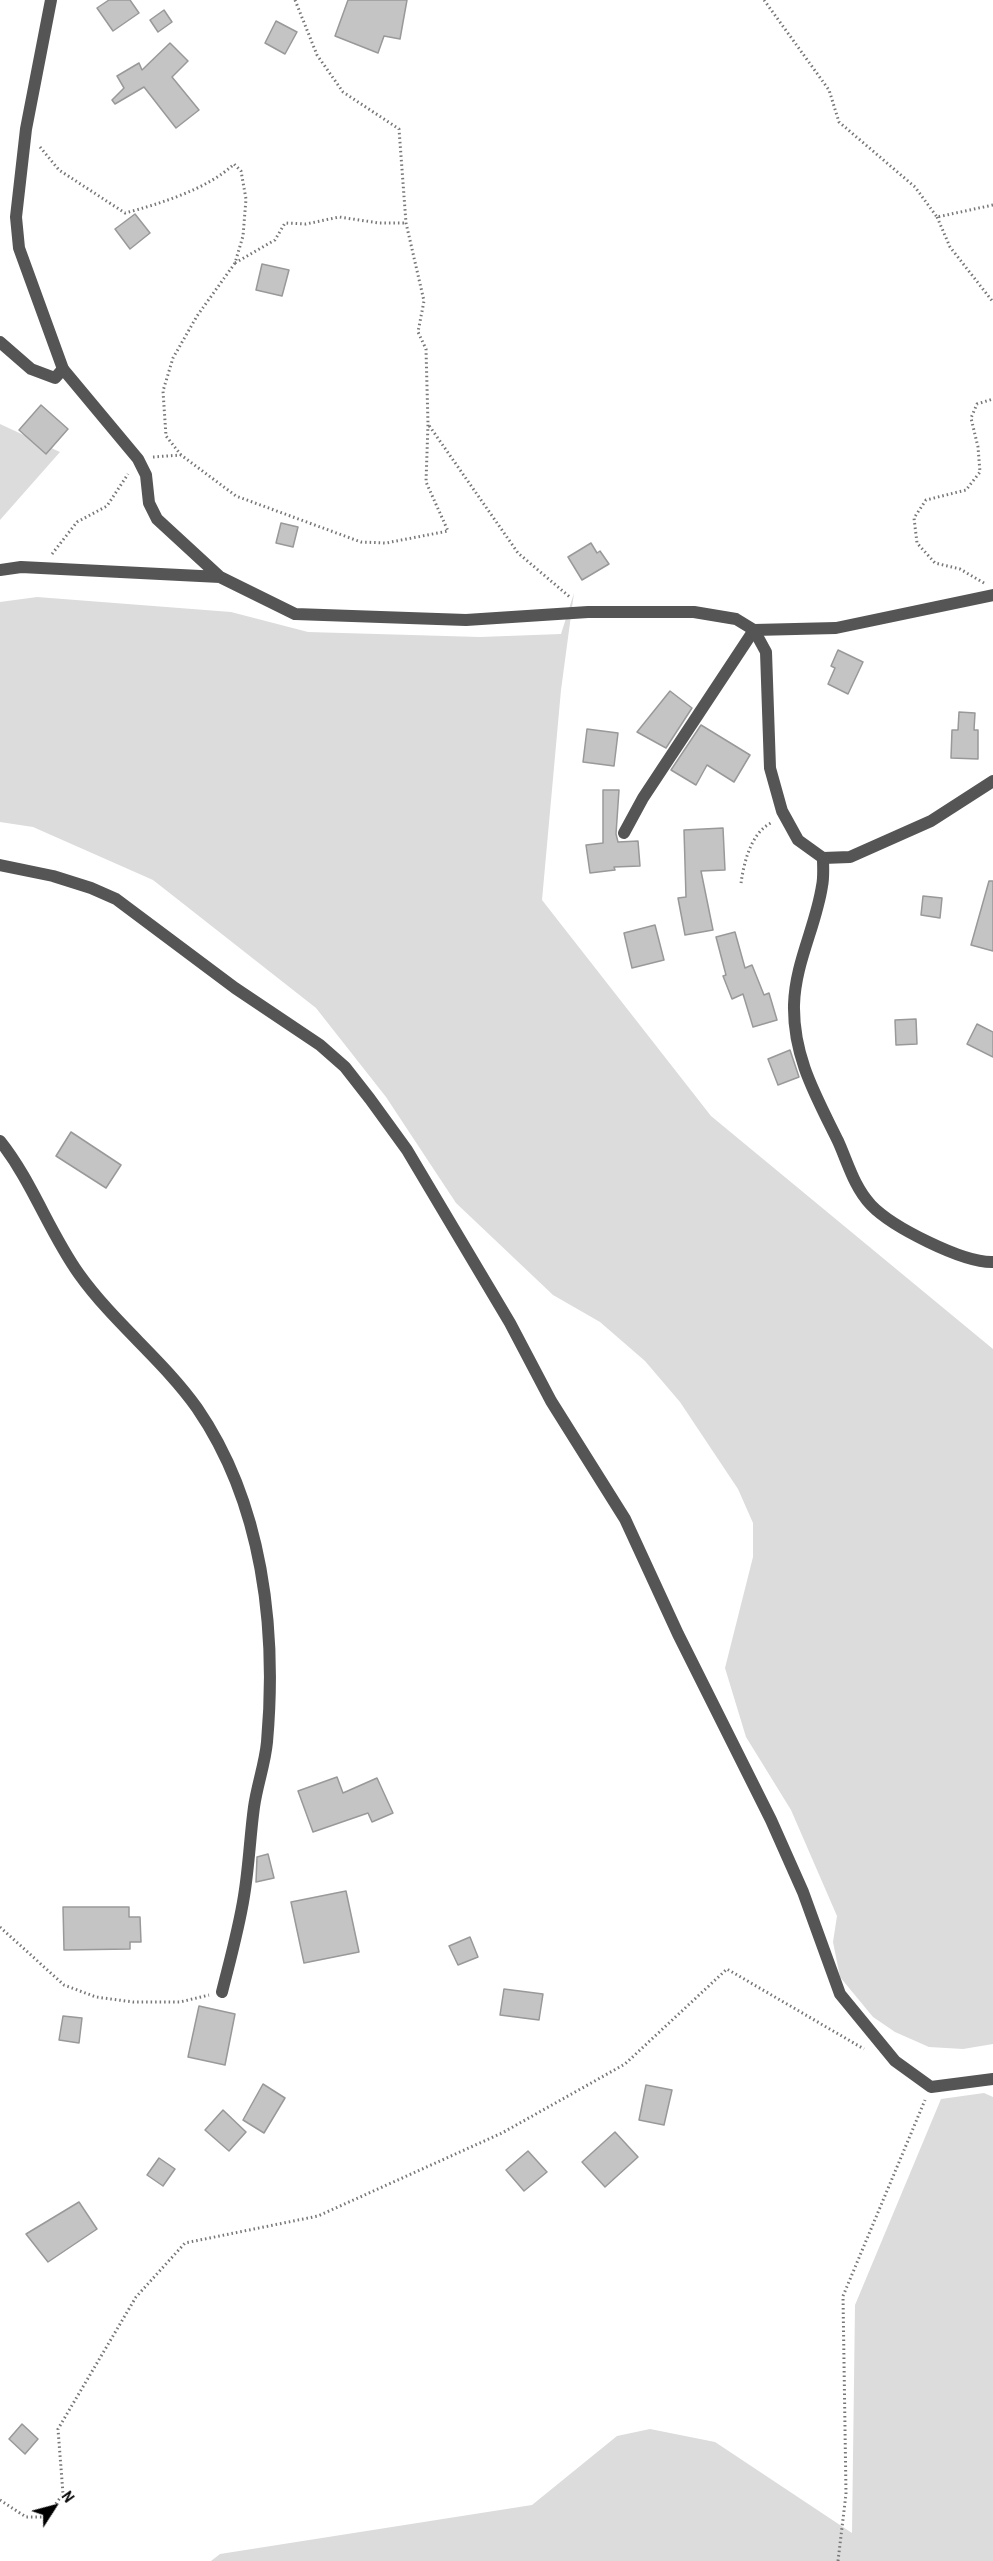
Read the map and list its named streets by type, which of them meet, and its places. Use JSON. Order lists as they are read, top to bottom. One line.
{"north":"top right"}
